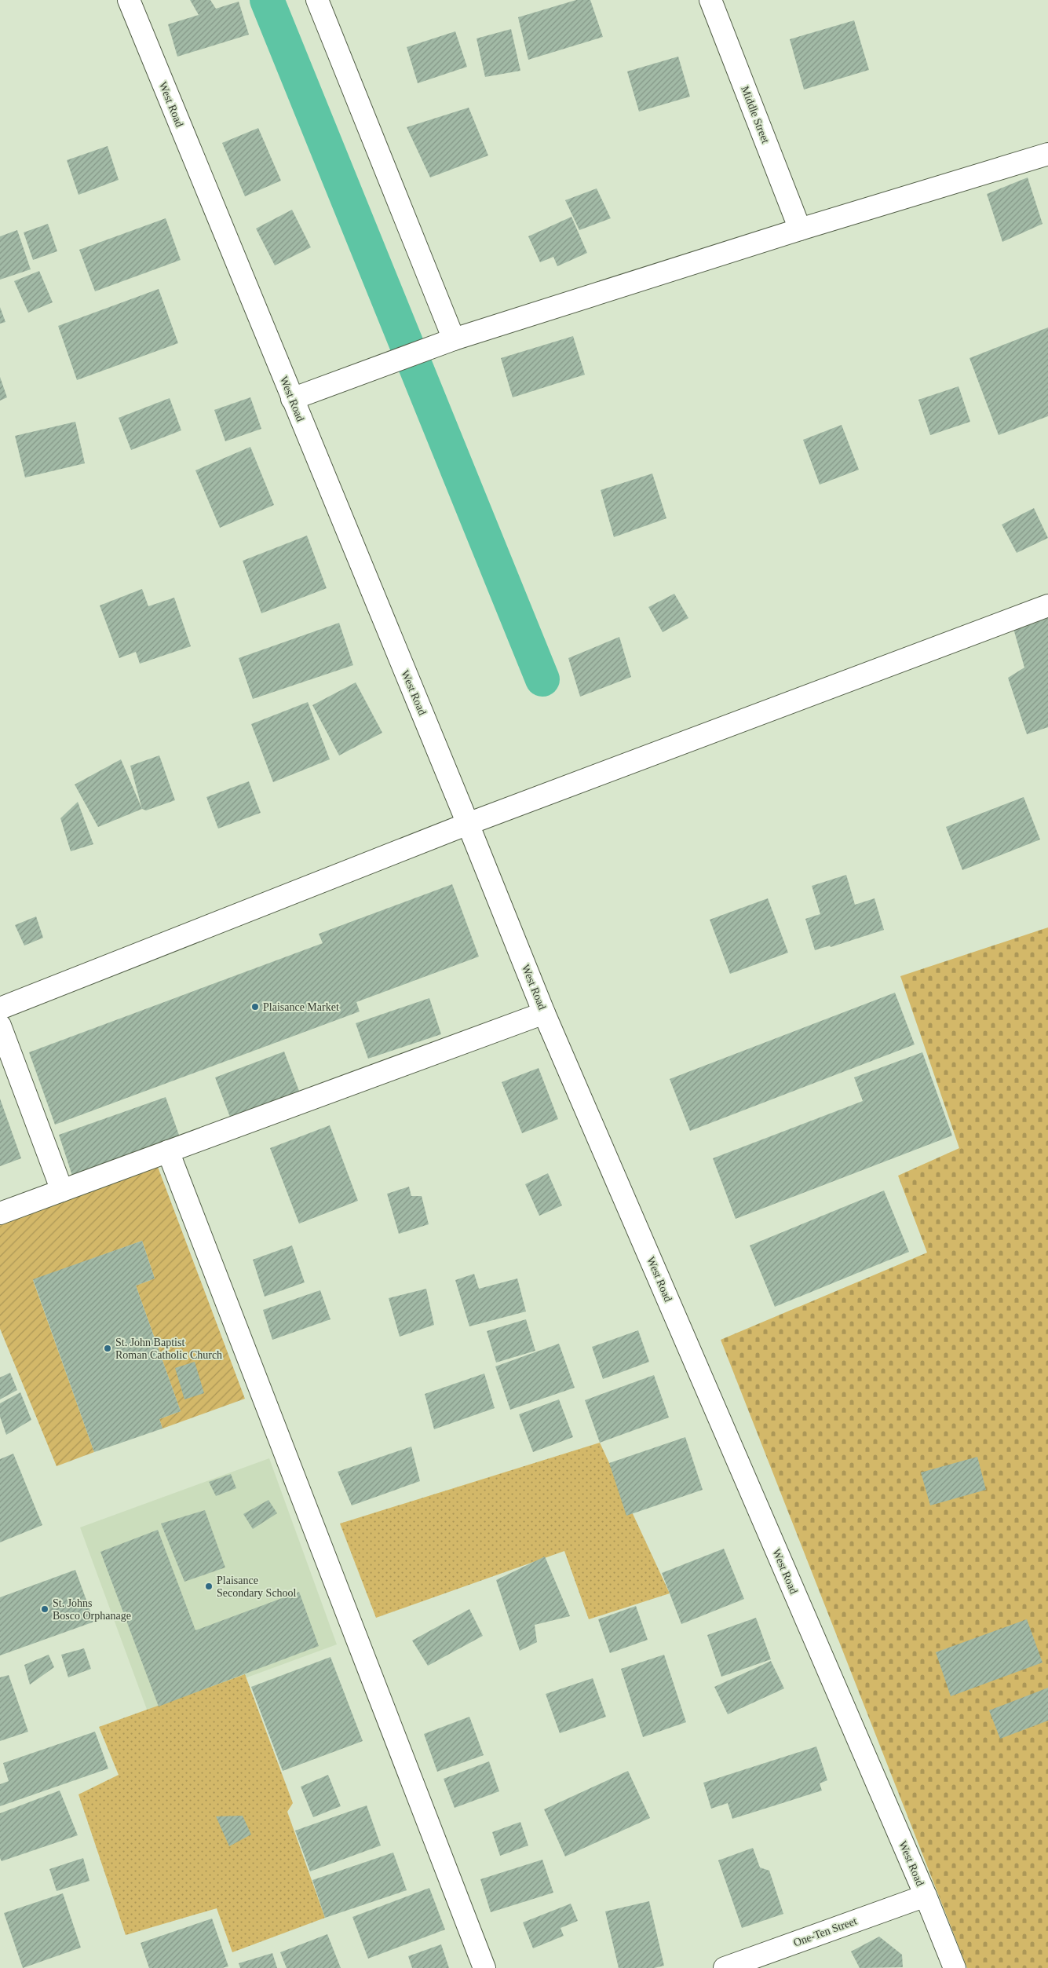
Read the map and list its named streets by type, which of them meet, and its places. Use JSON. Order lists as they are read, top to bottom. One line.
{"streets":{"street":["West Road","Middle Street","One-Ten Street"]},"crossings":[["West Road","One-Ten Street"]],"places":["Plaisance Market","St. John Baptist Roman Catholic Church","Plaisance Secondary School","St. Johns Bosco Orphanage"]}
